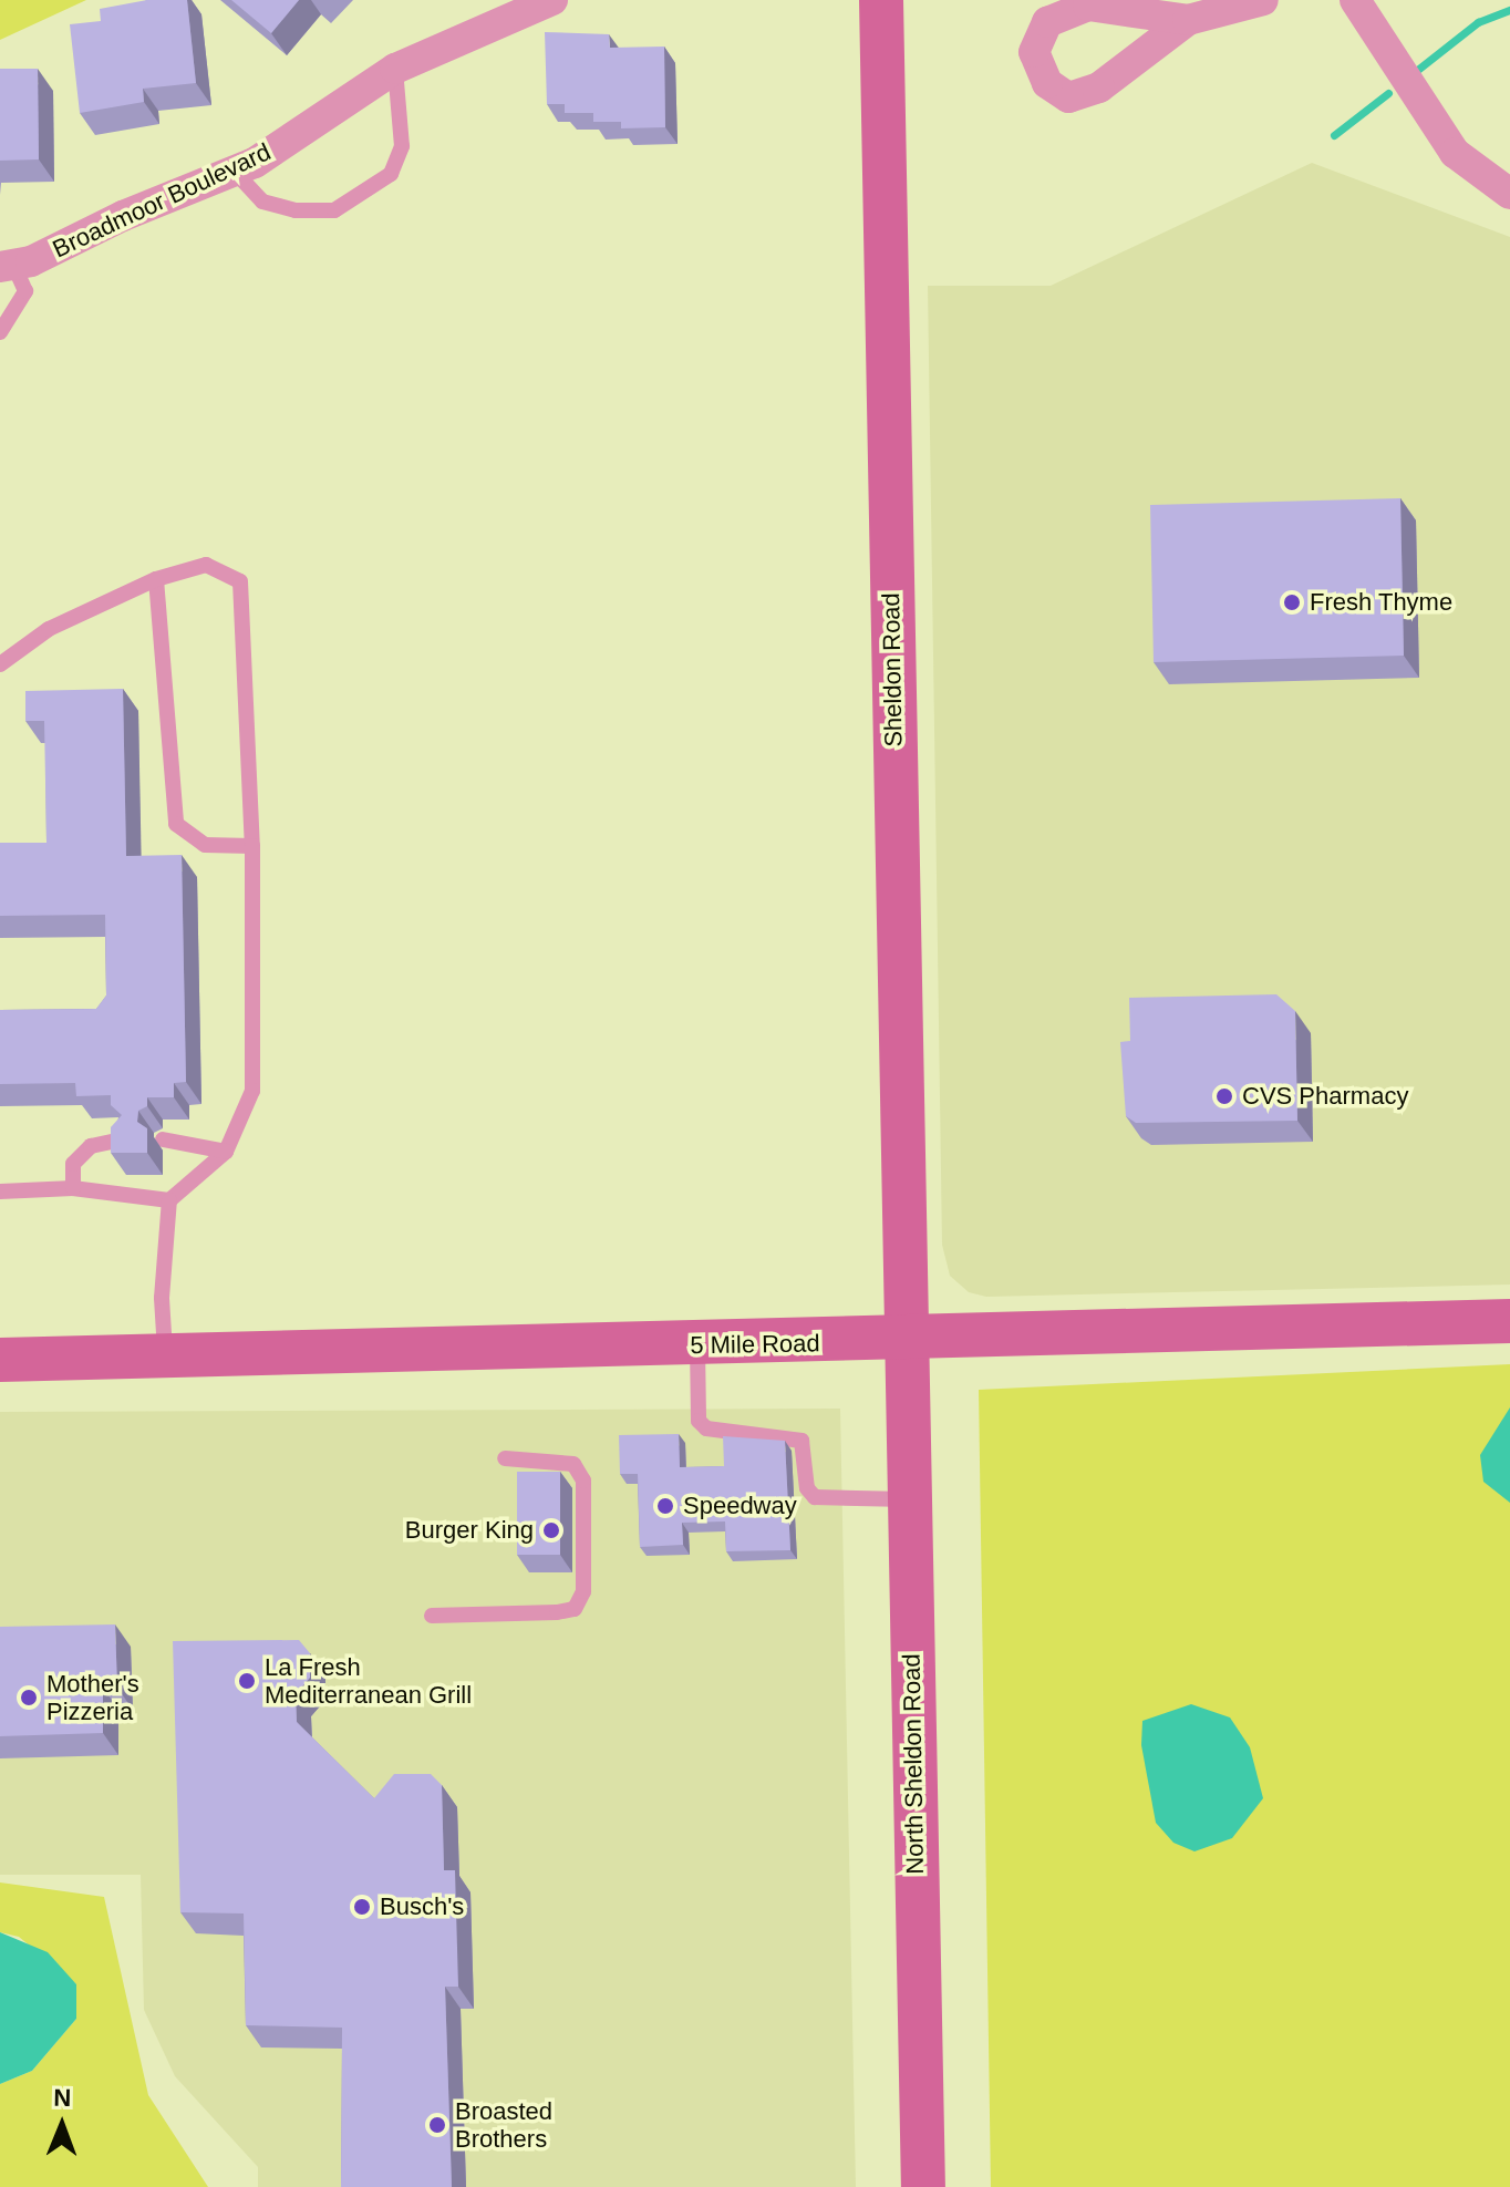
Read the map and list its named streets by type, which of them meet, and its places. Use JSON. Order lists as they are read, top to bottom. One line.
{"streets":{"main road":["Sheldon Road","5 Mile Road","North Sheldon Road"],"street":["Broadmoor Boulevard"]},"crossings":[["Sheldon Road","5 Mile Road"],["Sheldon Road","North Sheldon Road"],["5 Mile Road","North Sheldon Road"]],"places":["Fresh Thyme","CVS Pharmacy","Speedway","Burger King","La Fresh Mediterranean Grill","Mother's Pizzeria","Busch's","Broasted Brothers"],"north":"top"}
